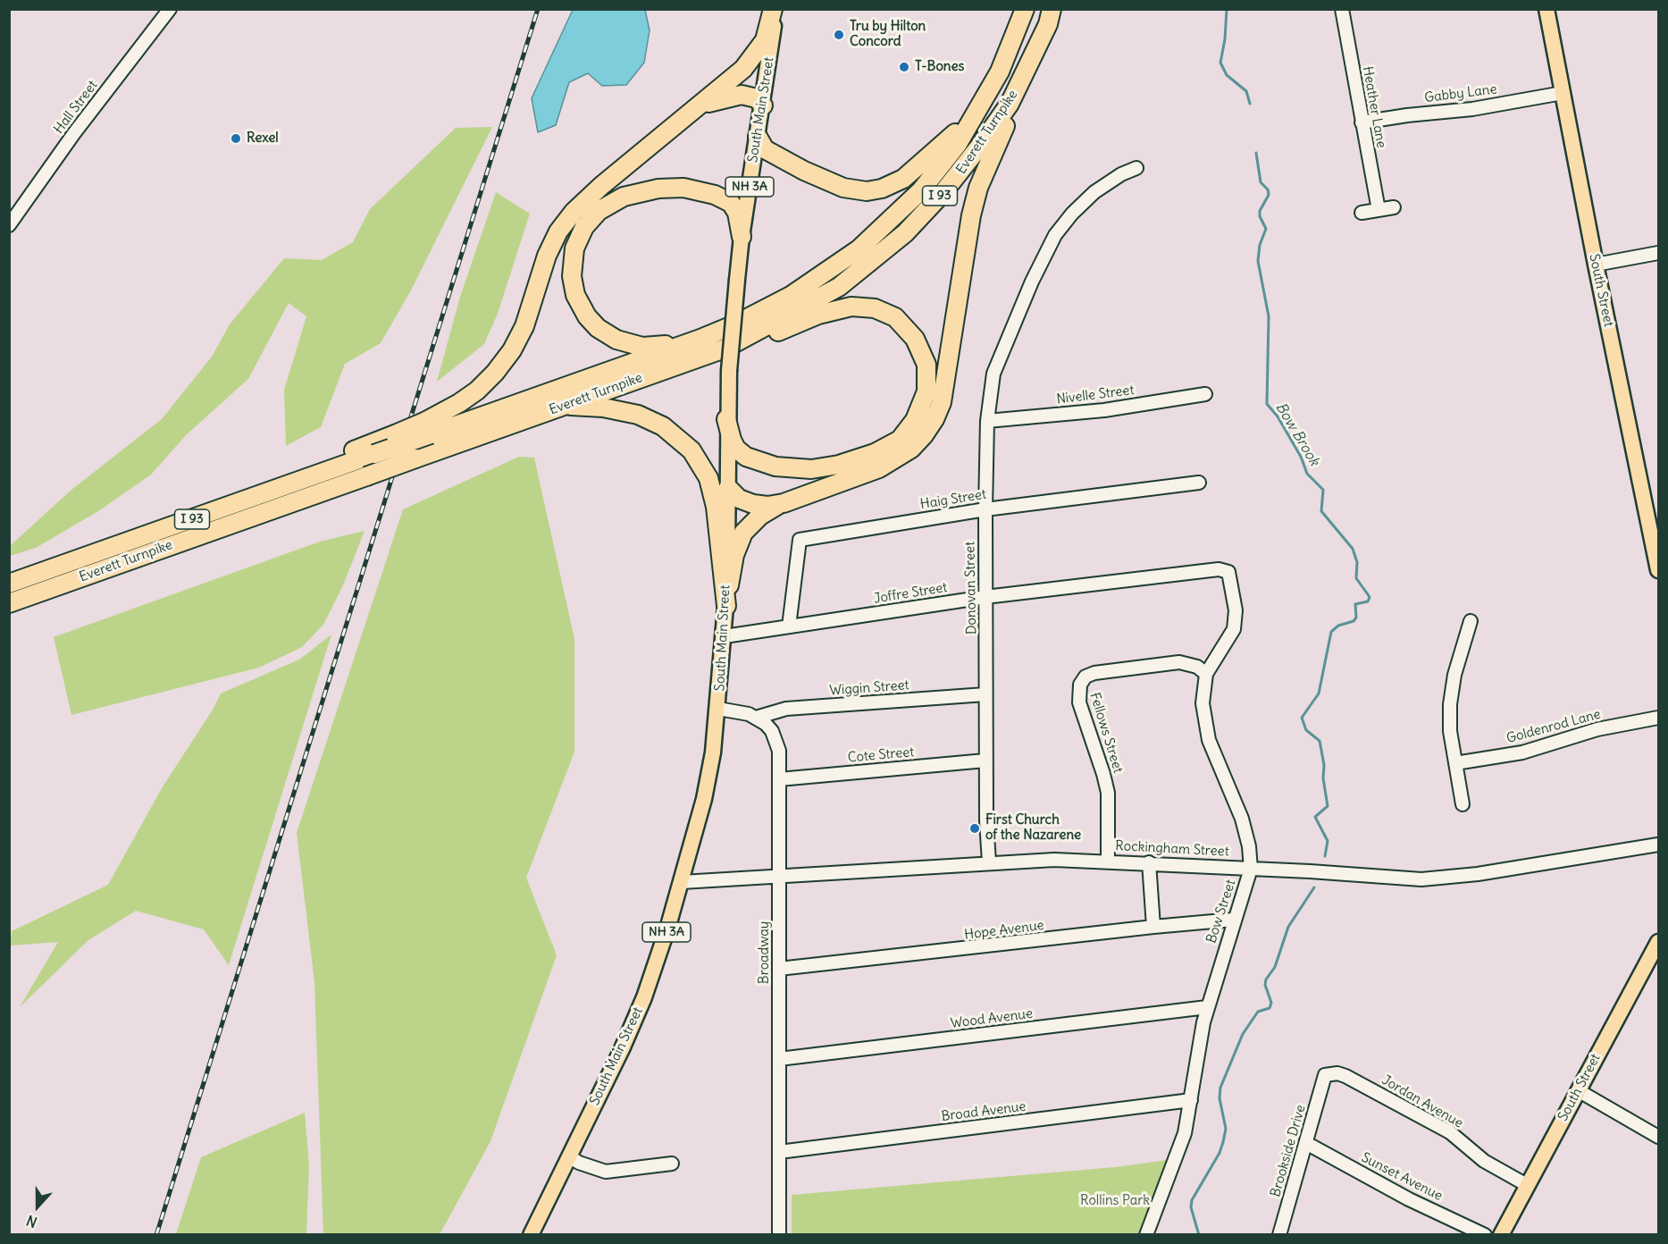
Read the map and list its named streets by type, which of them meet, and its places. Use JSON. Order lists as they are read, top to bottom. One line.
{"streets":{"highway":["Everett Turnpike","I 93"],"main road":["South Main Street","NH 3A","South Street"],"street":["Gabby Lane","Hall Street","Heather Lane","Nivelle Street","Haig Street","Donovan Street","Joffre Street","Wiggin Street","Goldenrod Lane","Fellows Street","Cote Street","Rockingham Street","Bow Street","Hope Avenue","Broadway","Wood Avenue","Jordan Avenue","Broad Avenue","Brookside Drive","Sunset Avenue"]},"crossings":[["Gabby Lane","Heather Lane"],["Gabby Lane","South Street"],["South Main Street","Joffre Street"],["South Main Street","Rockingham Street"],["South Street","Jordan Avenue"],["Nivelle Street","Donovan Street"],["Haig Street","Donovan Street"],["Haig Street","Joffre Street"],["Donovan Street","Joffre Street"],["Donovan Street","Wiggin Street"],["Donovan Street","Cote Street"],["Donovan Street","Rockingham Street"],["Joffre Street","Bow Street"],["Wiggin Street","Broadway"],["Fellows Street","Rockingham Street"],["Fellows Street","Bow Street"],["Cote Street","Broadway"],["Rockingham Street","Bow Street"],["Rockingham Street","Broadway"],["Bow Street","Hope Avenue"],["Bow Street","Wood Avenue"],["Bow Street","Broad Avenue"],["Hope Avenue","Broadway"],["Broadway","Wood Avenue"],["Broadway","Broad Avenue"],["Jordan Avenue","Brookside Drive"],["Brookside Drive","Sunset Avenue"]],"water":["Bow Brook"],"parks":["Rollins Park"],"places":["Tru by Hilton Concord","T-Bones","Rexel","First Church of the Nazarene"],"north":"bottom"}
